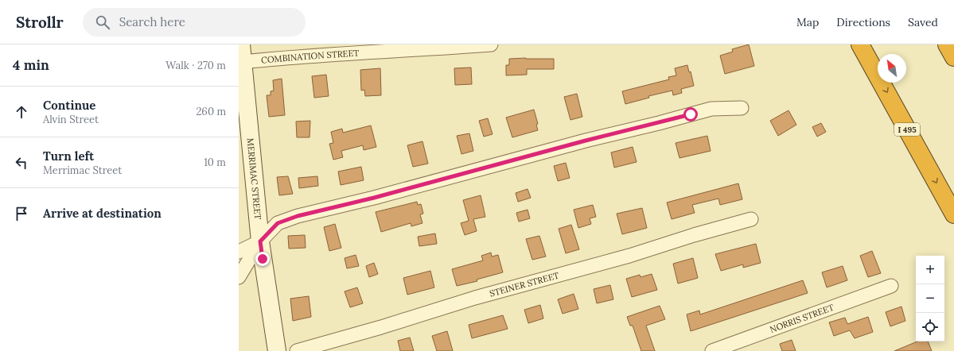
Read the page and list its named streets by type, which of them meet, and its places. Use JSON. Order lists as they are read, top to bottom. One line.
{"streets":{"highway":["I 495"],"main road":["MERRIMAC STREET"],"street":["COMBINATION STREET","STEINER STREET","NORRIS STREET"]},"crossings":[["COMBINATION STREET","MERRIMAC STREET"]],"north":"top left","page":{"header":"Strollr","search":"Search here","nav":["Map","Directions","Saved"],"heading":["4 min","Walk · 270 m"],"list":[["Continue","Alvin Street","260 m"],["Turn left","Merrimac Street","10 m"],"Arrive at destination"],"map_buttons":["+","−"]}}
